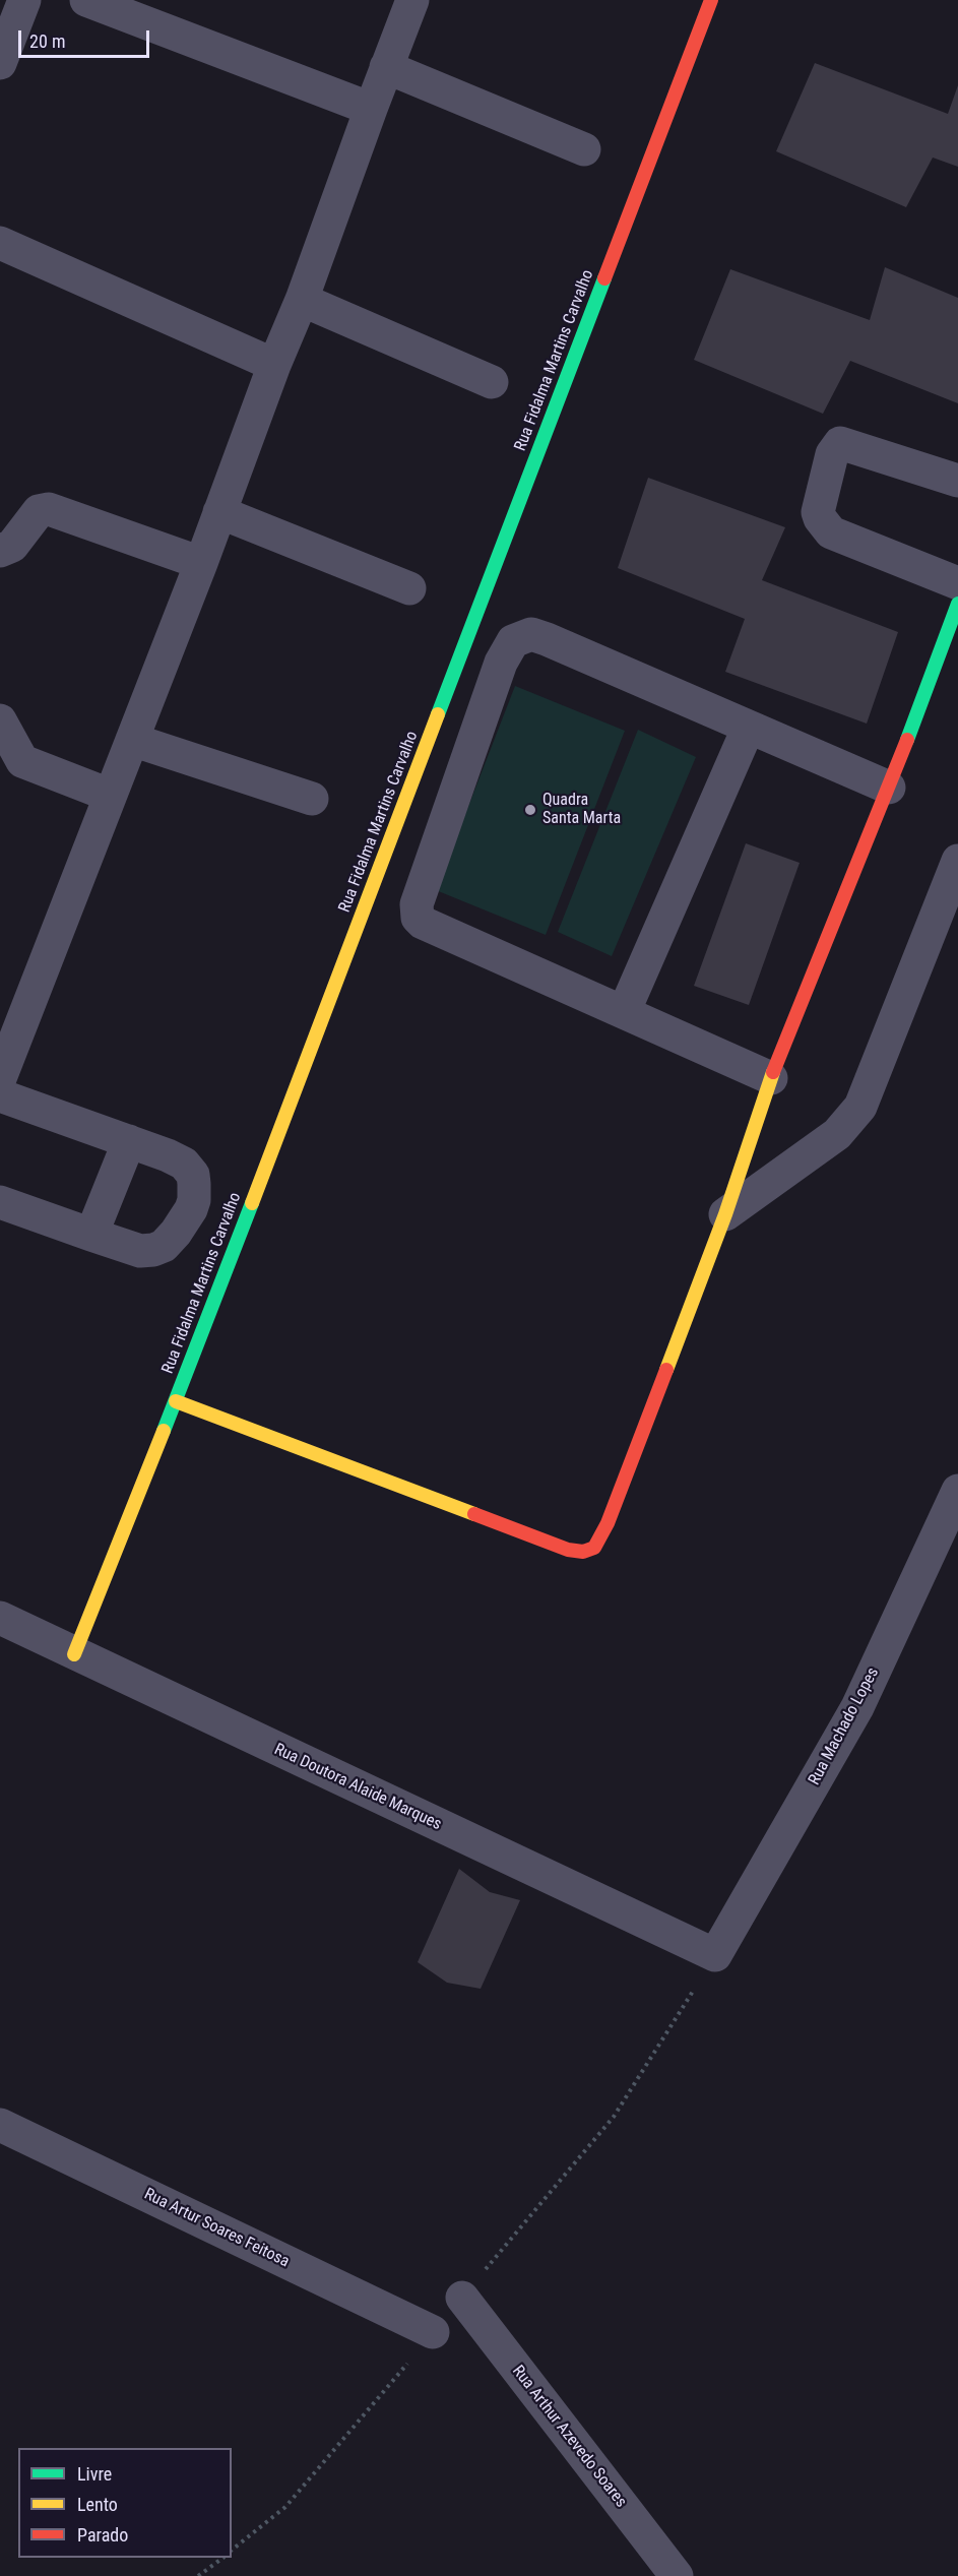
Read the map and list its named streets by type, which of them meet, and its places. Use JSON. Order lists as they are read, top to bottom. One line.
{"streets":{"street":["Rua Fidalma Martins Carvalho","Rua Machado Lopes","Rua Doutora Alaide Marques","Rua Artur Soares Feitosa","Rua Arthur Azevedo Soares"]},"crossings":[["Rua Fidalma Martins Carvalho","Rua Doutora Alaide Marques"],["Rua Machado Lopes","Rua Doutora Alaide Marques"]],"places":["Quadra Santa Marta"],"legend":["Livre","Lento","Parado"],"scale_bar":"20 m"}
